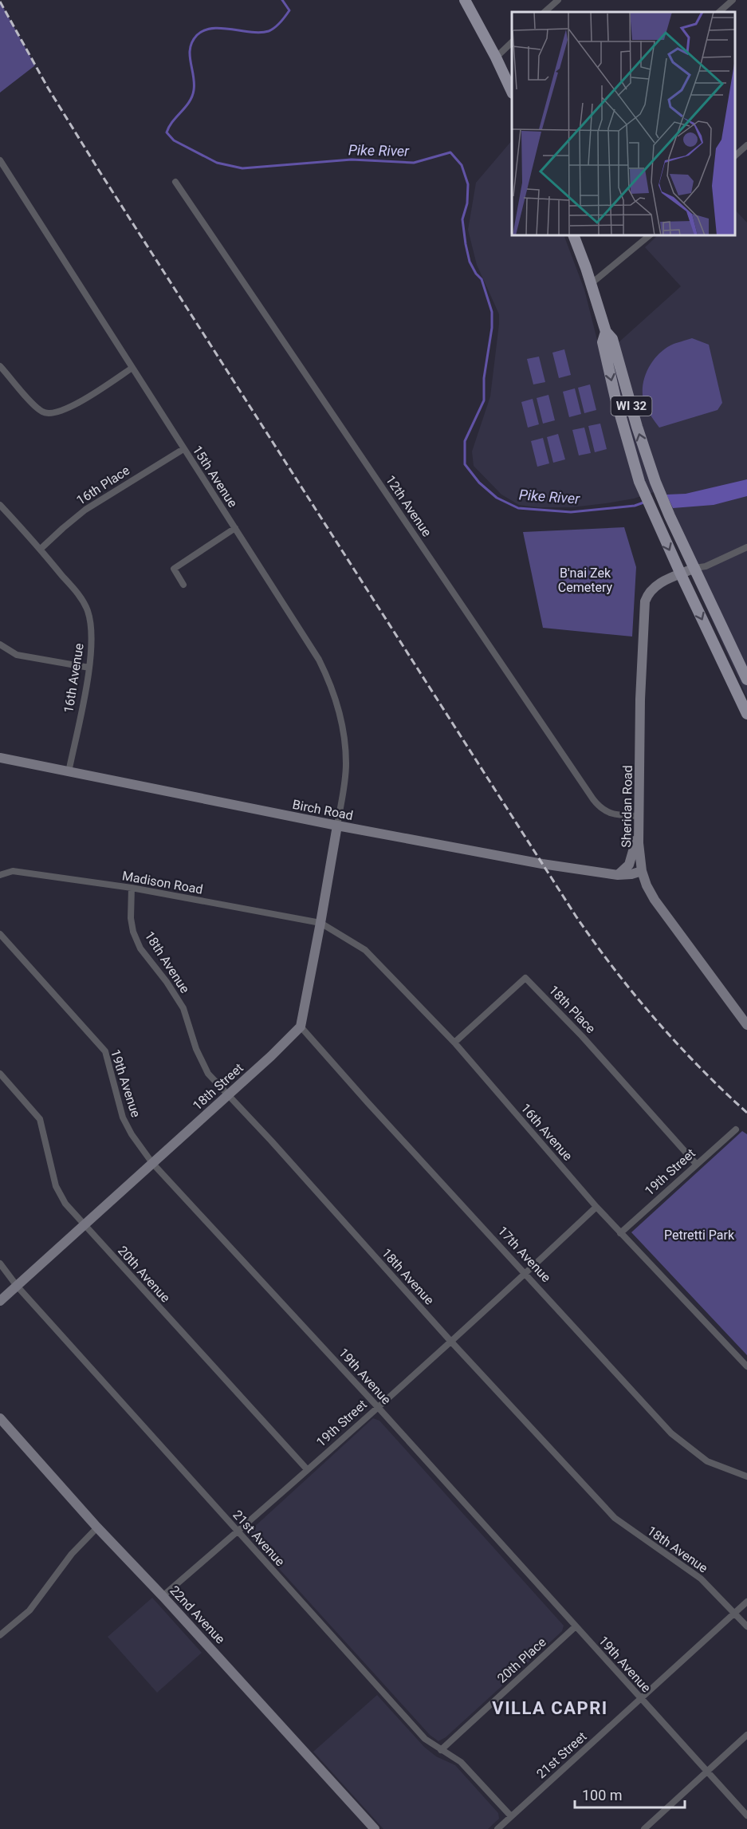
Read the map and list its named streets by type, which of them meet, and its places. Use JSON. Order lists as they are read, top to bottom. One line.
{"streets":{"main road":["WI 32"],"street":["15th Avenue","16th Place","12th Avenue","16th Avenue","Sheridan Road","Birch Road","Madison Road","18th Avenue","18th Place","19th Avenue","18th Street","19th Street","17th Avenue","20th Avenue","21st Avenue","22nd Avenue","20th Place","21st Street"]},"crossings":[["WI 32","Sheridan Road"],["15th Avenue","16th Place"],["15th Avenue","Birch Road"],["16th Place","16th Avenue"],["12th Avenue","Sheridan Road"],["16th Avenue","Birch Road"],["16th Avenue","Madison Road"],["16th Avenue","18th Place"],["16th Avenue","19th Street"],["Sheridan Road","Birch Road"],["Madison Road","18th Avenue"],["18th Avenue","18th Street"],["18th Avenue","19th Street"],["18th Avenue","21st Street"],["18th Place","19th Street"],["19th Avenue","18th Street"],["19th Avenue","19th Street"],["19th Avenue","20th Place"],["19th Avenue","21st Street"],["18th Street","17th Avenue"],["18th Street","20th Avenue"],["18th Street","21st Avenue"],["19th Street","17th Avenue"],["19th Street","20th Avenue"],["19th Street","21st Avenue"],["19th Street","22nd Avenue"],["21st Avenue","20th Place"],["21st Avenue","21st Street"]],"districts":["VILLA CAPRI"],"water":["Pike River"],"parks":["B'nai Zek Cemetery","Petretti Park"],"scale_bar":"100 m"}
